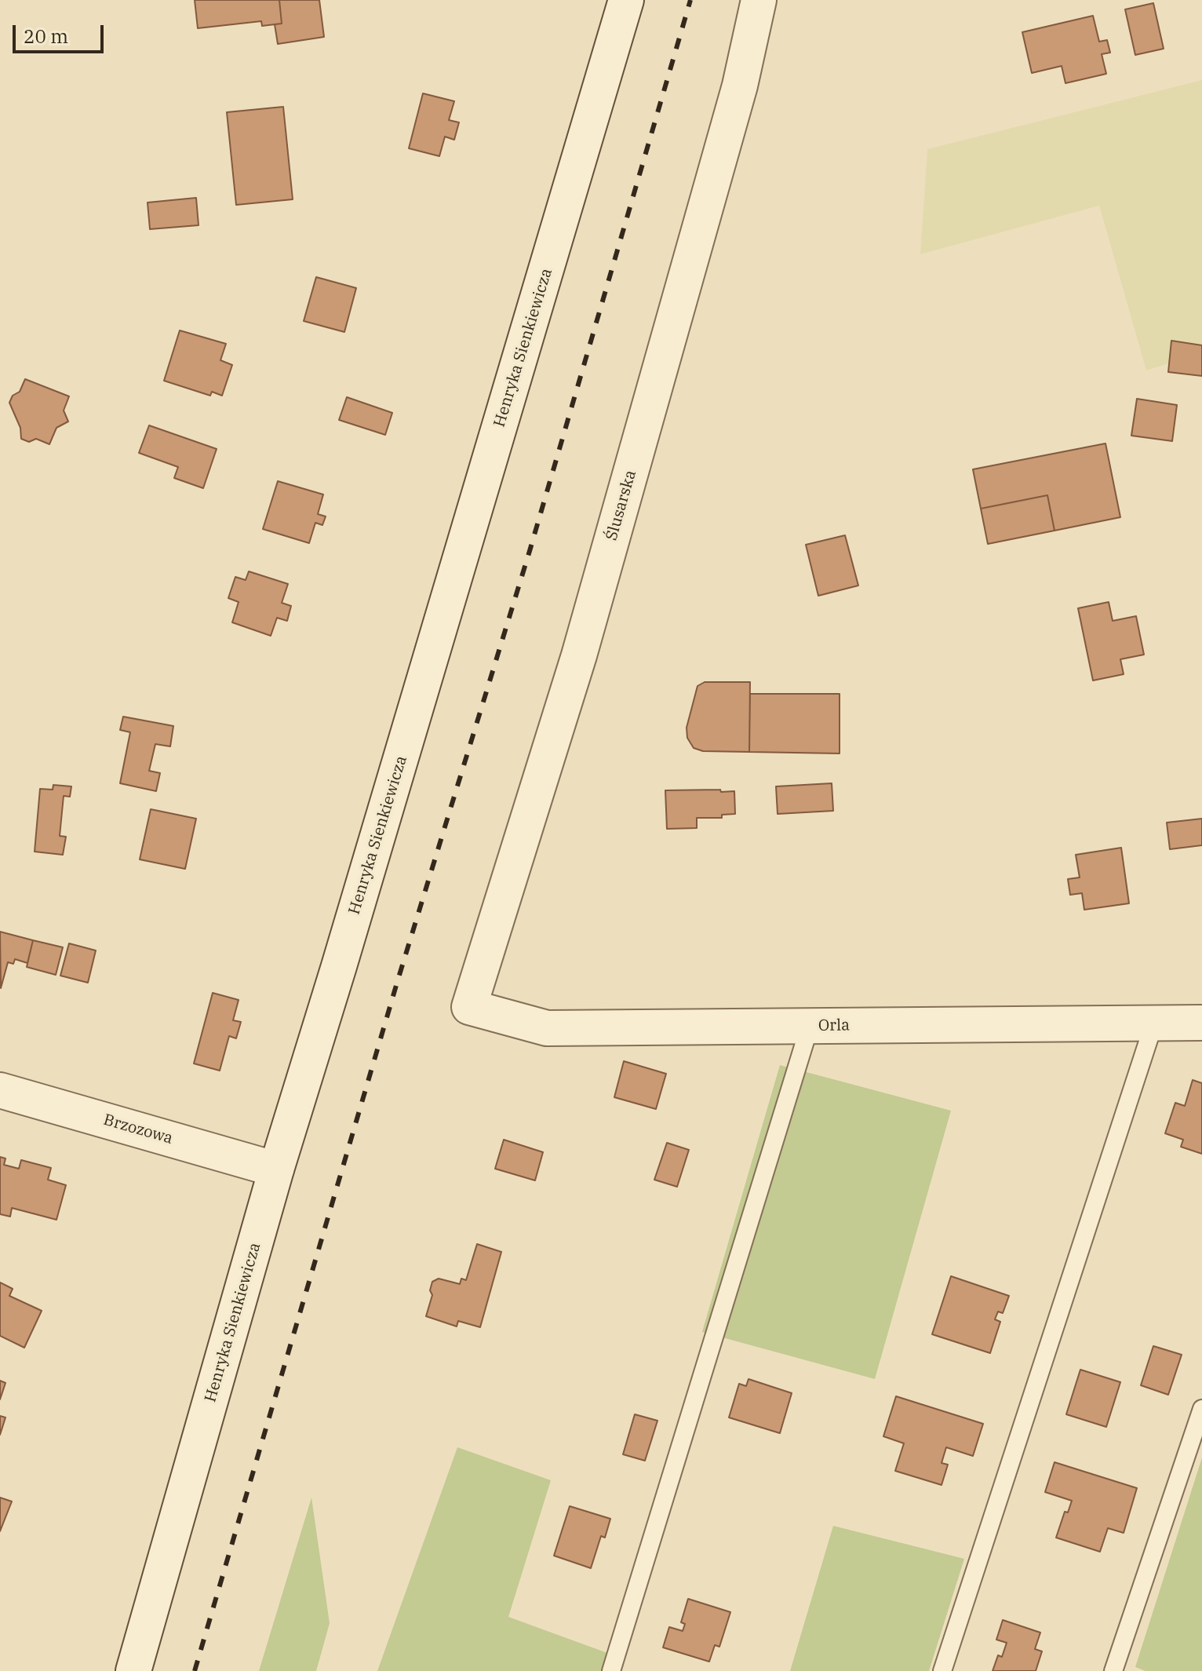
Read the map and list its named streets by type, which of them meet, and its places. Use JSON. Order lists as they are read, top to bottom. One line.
{"streets":{"street":["Henryka Sienkiewicza","Ślusarska","Orla","Brzozowa"]},"crossings":[["Henryka Sienkiewicza","Brzozowa"],["Ślusarska","Orla"]],"scale_bar":"20 m"}
